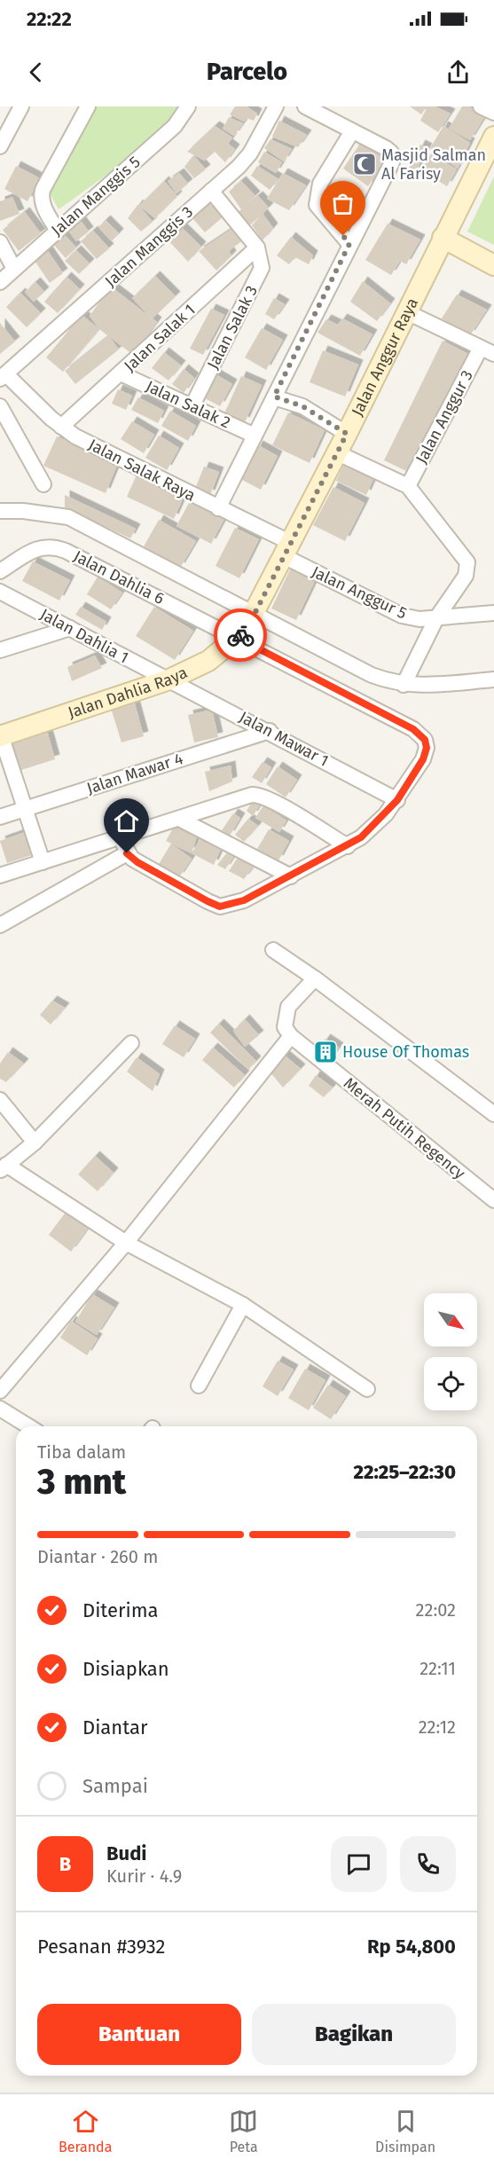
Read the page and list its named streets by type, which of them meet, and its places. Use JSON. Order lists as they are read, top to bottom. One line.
{"streets":{"street":["Jalan Manggis 5","Jalan Manggis 3","Jalan Salak 3","Jalan Salak 1","Jalan Anggur Raya","Jalan Salak 2","Jalan Anggur 3","Jalan Salak Raya","Jalan Dahlia 6","Jalan Anggur 5","Jalan Dahlia 1","Jalan Dahlia Raya","Jalan Mawar 1","Jalan Mawar 4","Merah Putih Regency"]},"crossings":[["Jalan Manggis 3","Jalan Salak Raya"],["Jalan Salak 3","Jalan Salak 1"],["Jalan Salak 3","Jalan Salak 2"],["Jalan Salak 1","Jalan Salak 2"],["Jalan Salak 1","Jalan Salak Raya"],["Jalan Anggur Raya","Jalan Salak Raya"],["Jalan Anggur Raya","Jalan Dahlia 6"],["Jalan Anggur Raya","Jalan Anggur 5"],["Jalan Anggur Raya","Jalan Dahlia Raya"],["Jalan Salak Raya","Jalan Anggur 5"],["Jalan Dahlia 6","Jalan Dahlia Raya"],["Jalan Dahlia 1","Jalan Dahlia Raya"],["Jalan Dahlia 1","Jalan Mawar 1"],["Jalan Dahlia Raya","Jalan Mawar 1"],["Jalan Mawar 1","Jalan Mawar 4"]],"places":{"mosque":["Masjid Salman Al Farisy"],"building":["House Of Thomas"]},"north":"bottom right","page":{"status":"22:22","header":"Parcelo","heading":["3 mnt","Tiba dalam","22:25–22:30"],"panel":["Budi","Kurir · 4.9","Pesanan #3932","Rp 54,800"],"bar":"Diantar · 260 m","list":[["Diterima","22:02"],["Disiapkan","22:11"],["Diantar","22:12"],"Sampai"],"round":"B","buttons":["Bantuan","Bagikan"],"tabs":["Beranda","Peta","Disimpan"]}}
